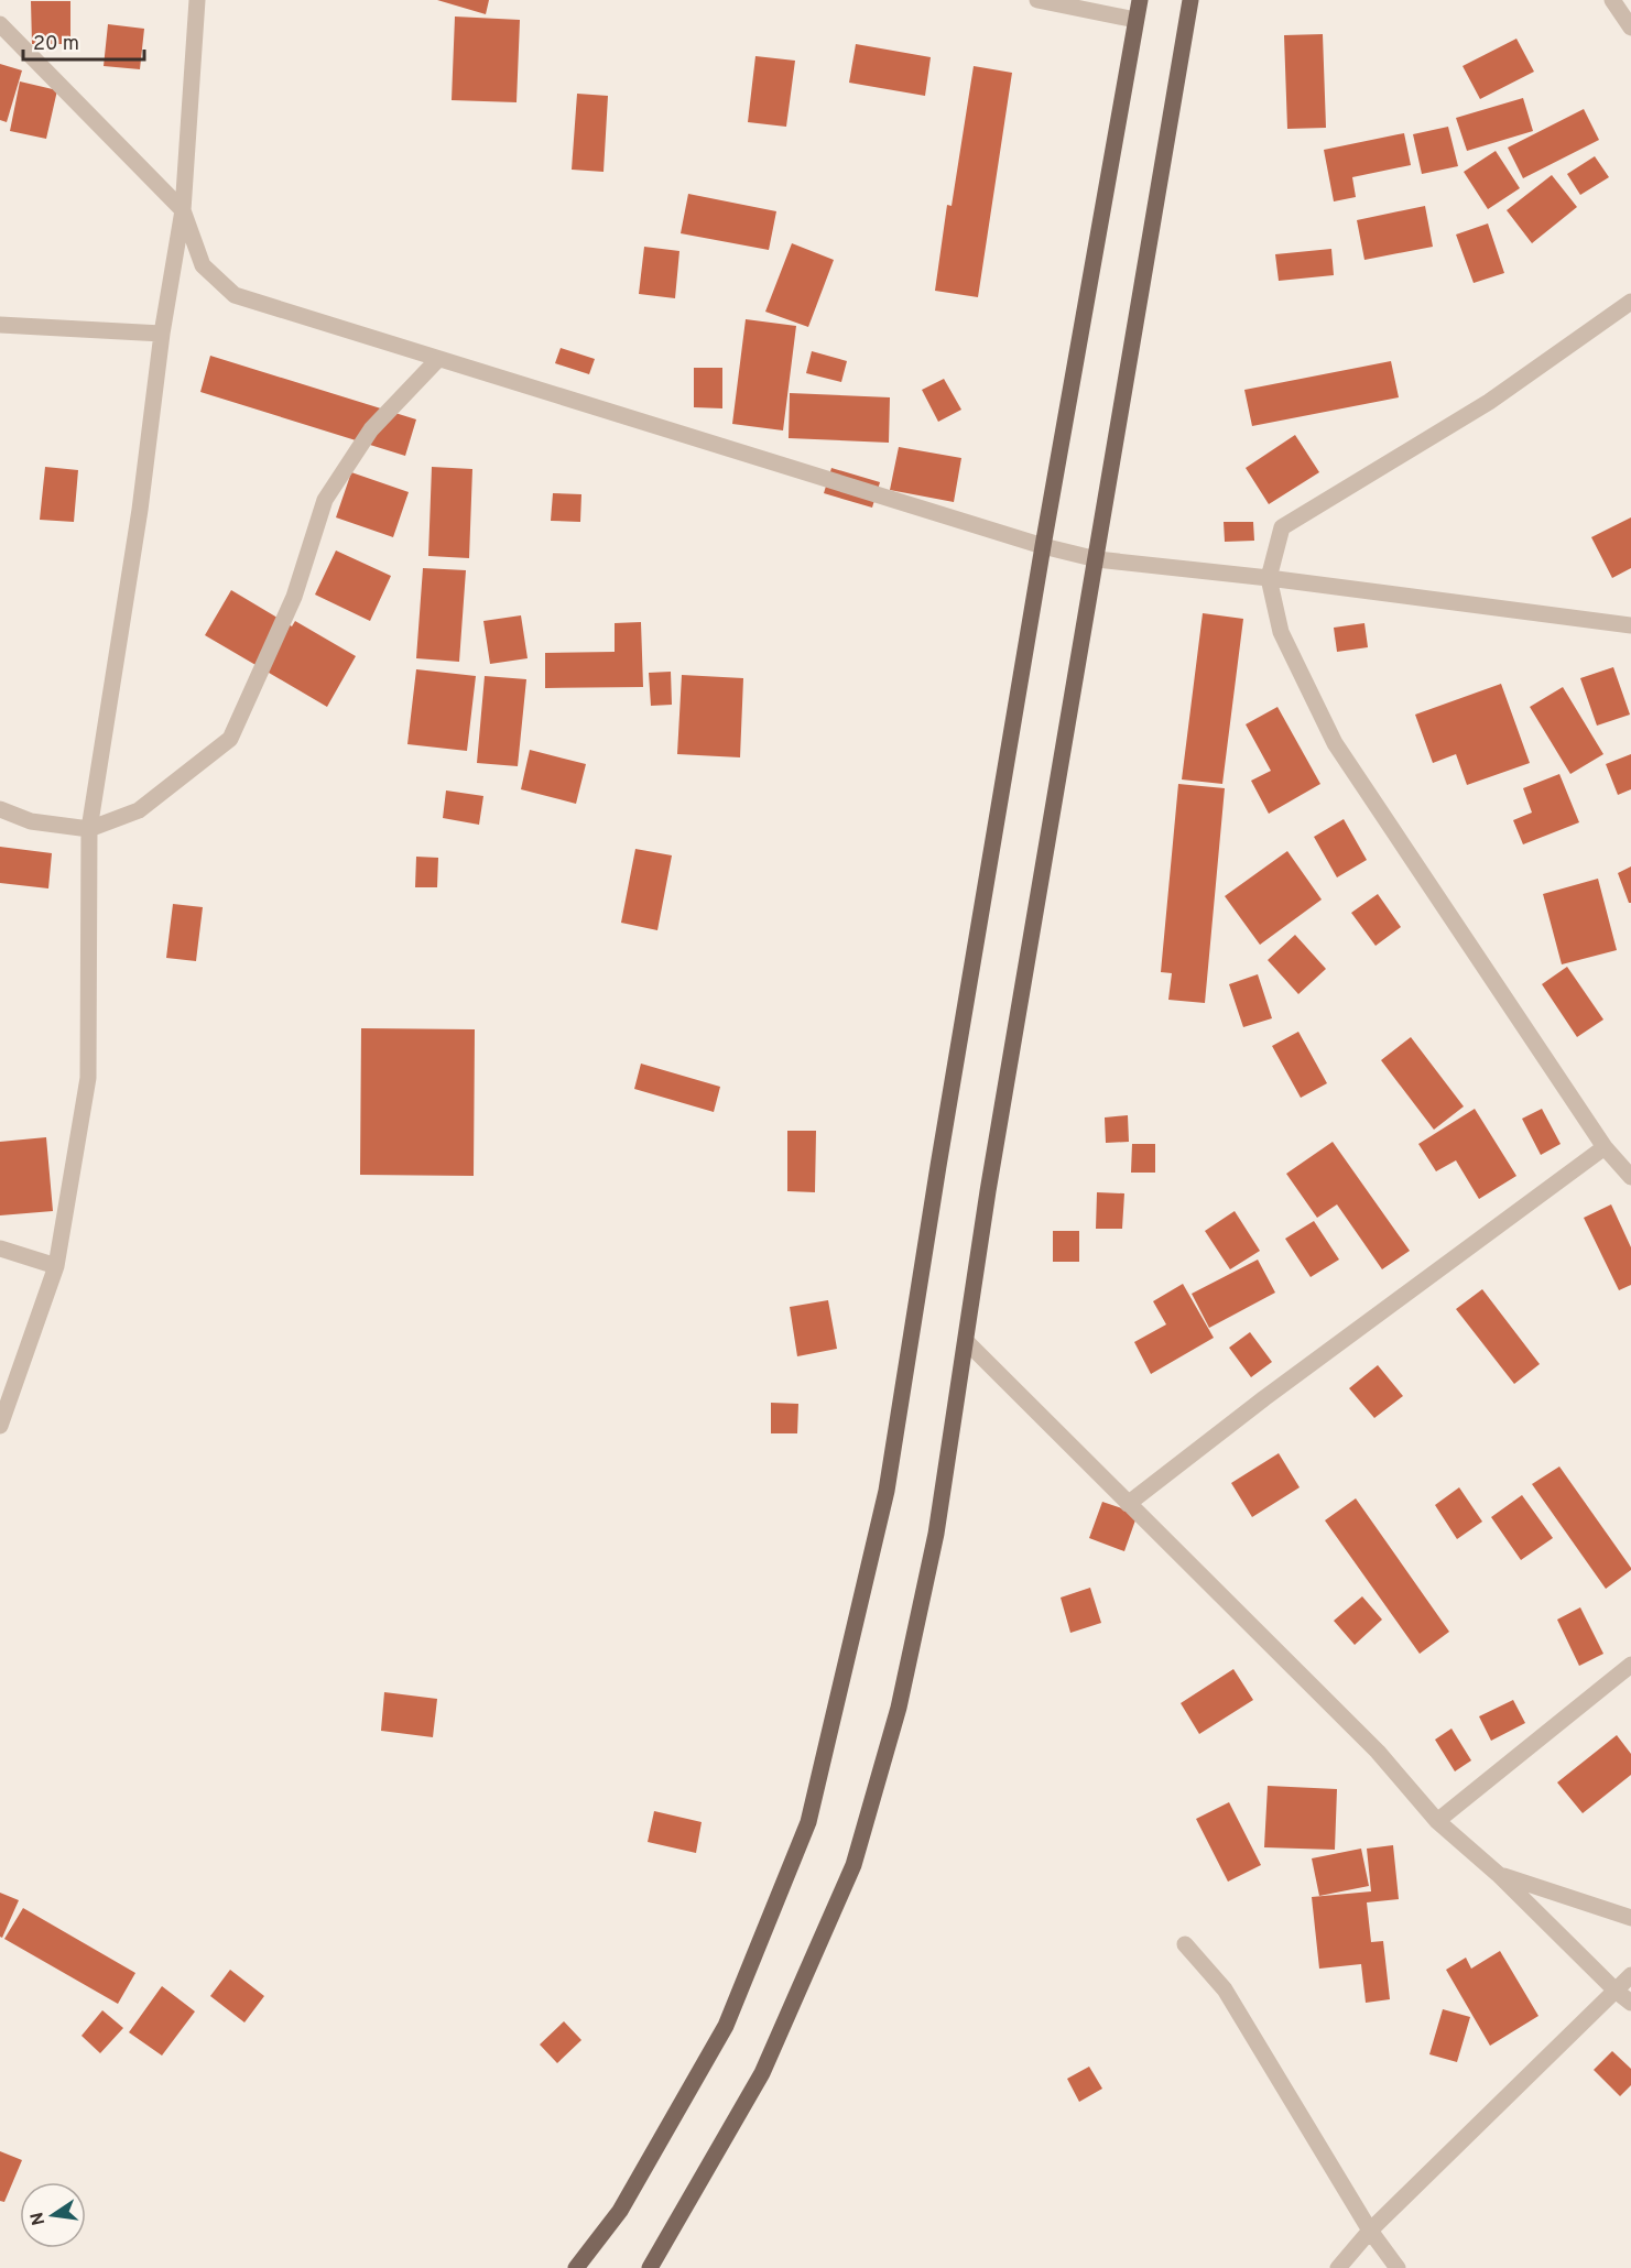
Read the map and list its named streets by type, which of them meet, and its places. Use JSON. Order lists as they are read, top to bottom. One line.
{"scale_bar":"20 m","north":"left"}
